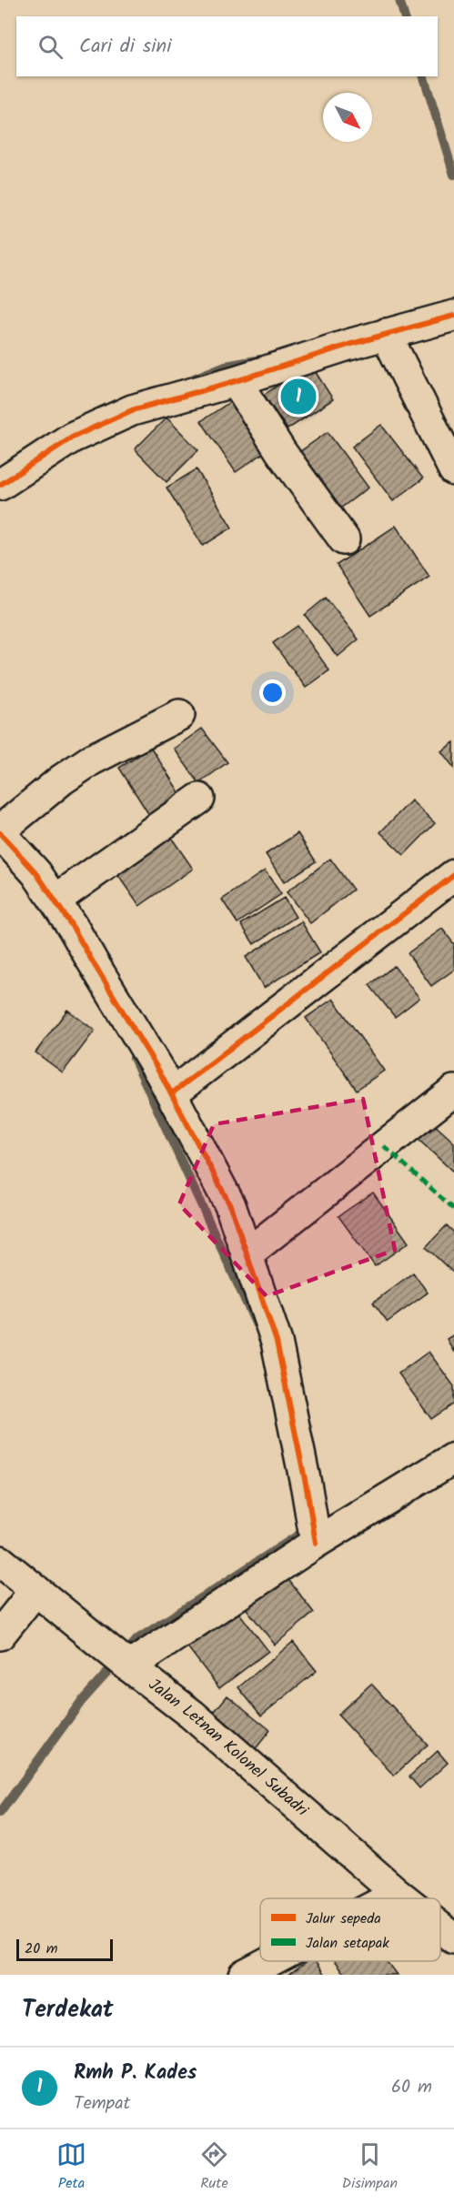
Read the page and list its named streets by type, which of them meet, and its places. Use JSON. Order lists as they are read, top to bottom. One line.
{"streets":{"street":["Jalan Letnan Kolonel Subadri"]},"legend":["Jalur sepeda","Jalan setapak"],"scale_bar":"20 m","north":"bottom right","page":{"search":"Cari di sini","pins":"1","scale":"20 m","heading":"Terdekat","list":[{"mark":"1","name":"Rmh P. Kades","note":"Tempat","value":"60 m"}],"nav":["Peta","Rute","Disimpan"]}}
